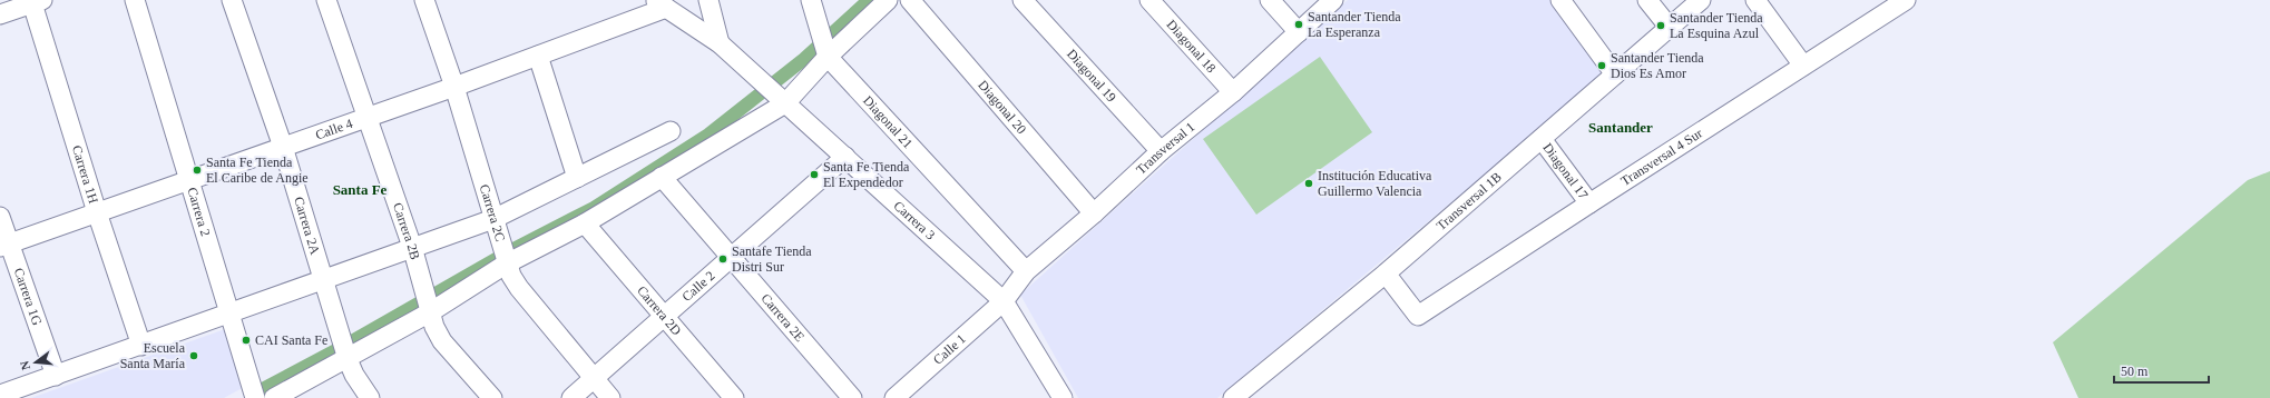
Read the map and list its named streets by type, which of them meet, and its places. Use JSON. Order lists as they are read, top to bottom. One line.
{"streets":{"street":["Diagonal 18","Diagonal 19","Diagonal 20","Diagonal 21","Calle 4","Transversal 1","Transversal 4 Sur","Diagonal 17","Carrera 1H","Transversal 1B","Carrera 2","Carrera 2C","Carrera 3","Carrera 2A","Carrera 2B","Calle 2","Carrera 1G","Carrera 2D","Carrera 2E","Calle 1"]},"crossings":[["Diagonal 18","Transversal 1"],["Diagonal 19","Transversal 1"],["Diagonal 20","Transversal 1"],["Diagonal 21","Transversal 1"],["Calle 4","Carrera 1H"],["Calle 4","Carrera 2"],["Calle 4","Carrera 2C"],["Calle 4","Carrera 3"],["Calle 4","Carrera 2A"],["Calle 4","Carrera 2B"],["Calle 4","Carrera 1G"],["Transversal 1","Carrera 3"],["Transversal 1","Calle 1"],["Transversal 4 Sur","Diagonal 17"],["Transversal 4 Sur","Transversal 1B"],["Diagonal 17","Transversal 1B"],["Carrera 2C","Calle 2"],["Carrera 3","Calle 2"],["Carrera 3","Calle 1"],["Calle 2","Carrera 2D"],["Calle 2","Carrera 2E"]],"districts":["Santander","Santa Fe"],"places":["Santander Tienda La Esperanza","Santander Tienda La Esquina Azul","Santander Tienda Dios Es Amor","Santa Fe Tienda El Caribe de Angie","Santa Fe Tienda El Expendedor","Institución Educativa Guillermo Valencia","Santafe Tienda Distri Sur","CAI Santa Fe","Escuela Santa María"],"scale_bar":"50 m","north":"left"}
